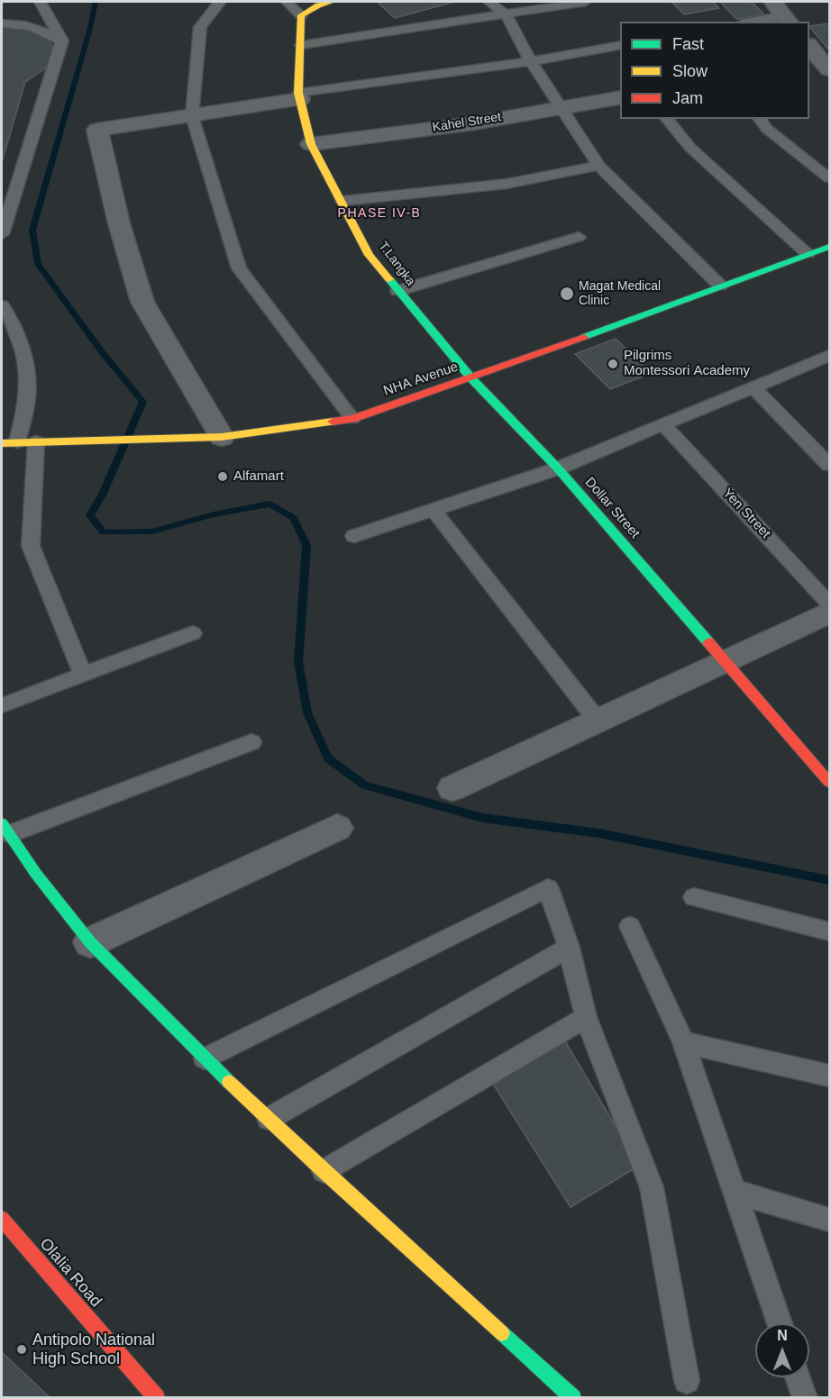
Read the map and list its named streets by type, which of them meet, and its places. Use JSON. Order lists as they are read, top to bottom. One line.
{"streets":{"street":["Kahel Street","T.Langka","NHA Avenue","Dollar Street","Olalia Road"],"lane":["Yen Street"]},"crossings":[["Kahel Street","T.Langka"],["T.Langka","NHA Avenue"],["T.Langka","Dollar Street"],["NHA Avenue","Dollar Street"]],"districts":["PHASE IV-B"],"places":["Magat Medical Clinic","Pilgrims Montessori Academy","Alfamart","Antipolo National High School"],"legend":["Fast","Slow","Jam"],"north":"top"}
